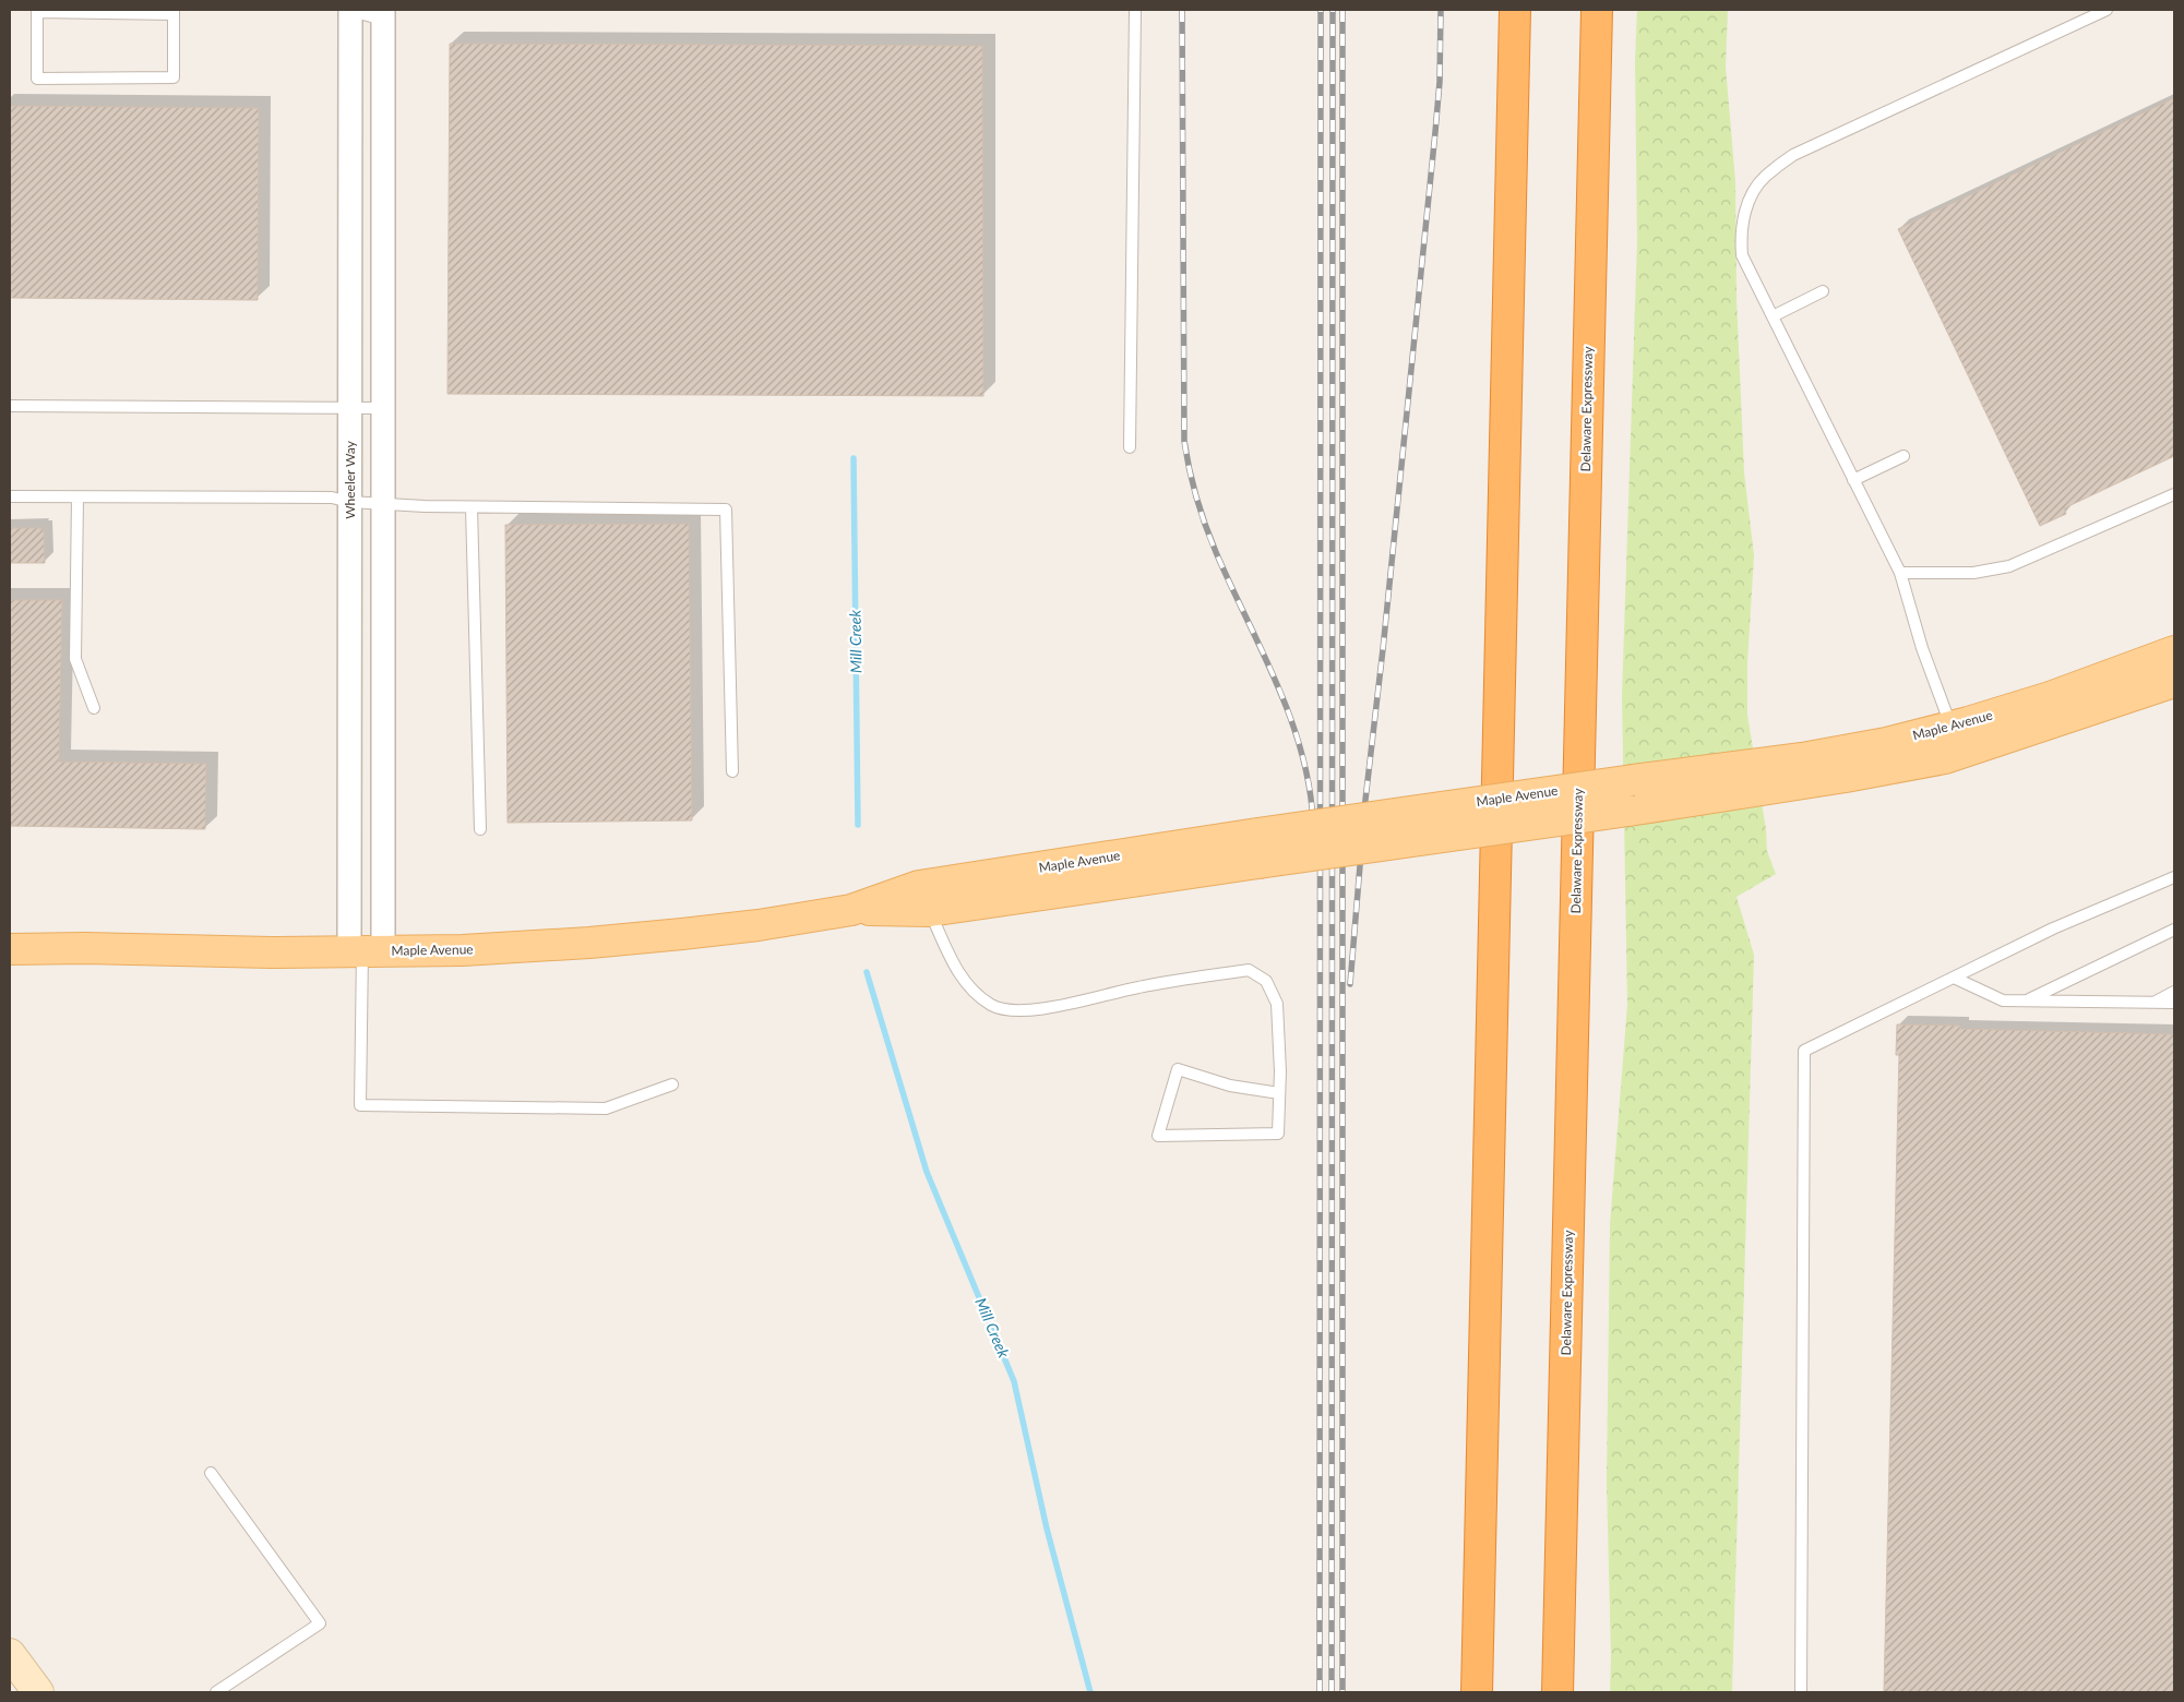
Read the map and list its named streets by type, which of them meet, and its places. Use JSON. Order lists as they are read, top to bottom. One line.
{"streets":{"highway":["Delaware Expressway"],"main road":["Maple Avenue"],"street":["Wheeler Way"]},"crossings":[["Wheeler Way","Maple Avenue"]],"water":["Mill Creek"]}
